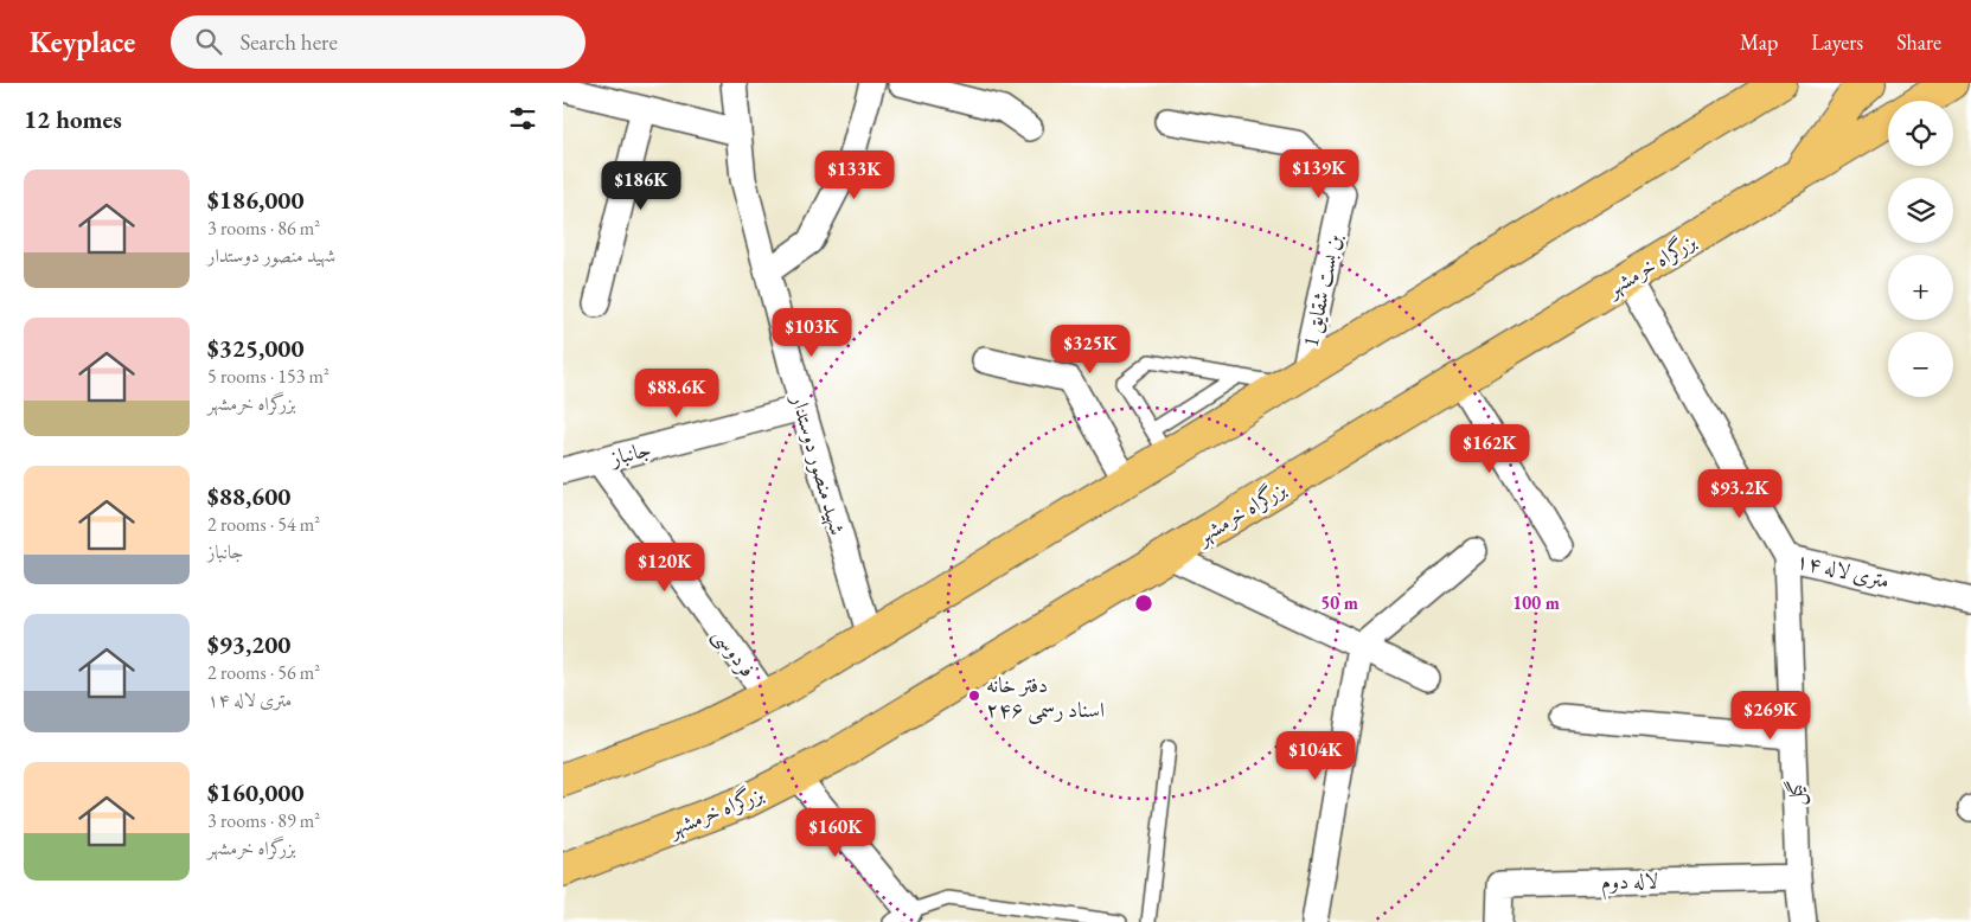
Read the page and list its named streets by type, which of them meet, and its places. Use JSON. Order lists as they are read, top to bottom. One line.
{"streets":{"highway":["بزرگراه خرمشهر"],"street":["بن بست شقایق 1","جانباز","شهید منصور دوستدار","۱۴ متری لاله","فردوسی","گیل","لاله دوم"]},"crossings":[["بزرگراه خرمشهر","۱۴ متری لاله"],["جانباز","شهید منصور دوستدار"],["جانباز","فردوسی"],["۱۴ متری لاله","گیل"],["گیل","لاله دوم"]],"places":["دفتر خانه اسناد رسمی ۲۴۶"],"page":{"header":"Keyplace","search":"Search here","nav":["Map","Layers","Share"],"heading":"12 homes","map_buttons":["+","−"],"price":["$139K","$133K","$186K","$103K","$325K","$88.6K","$162K","$93.2K","$120K","$269K","$104K","$160K"],"list":[{"name":"$186,000","note":"3 rooms · 86 m² · شهید منصور دوستدار"},{"name":"$325,000","note":"5 rooms · 153 m² · بزرگراه خرمشهر"},{"name":"$88,600","note":"2 rooms · 54 m² · جانباز"},{"name":"$93,200","note":"2 rooms · 56 m² · ۱۴ متری لاله"},{"name":"$160,000","note":"3 rooms · 89 m² · بزرگراه خرمشهر"}]},"rings":["50 m","100 m"]}
